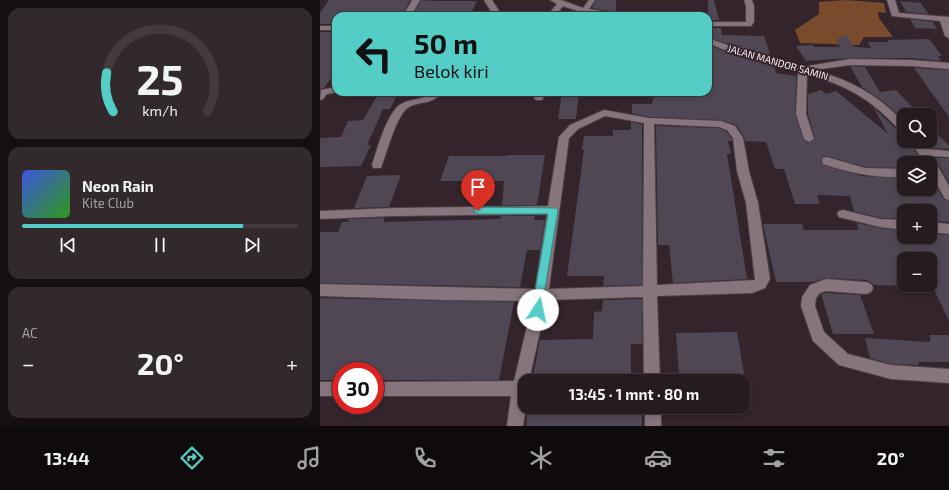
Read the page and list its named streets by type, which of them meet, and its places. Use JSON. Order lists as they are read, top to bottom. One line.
{"streets":{"street":["JALAN MANDOR SAMIN"]},"page":{"turn":["50 m","Belok kiri"],"map_buttons":["+","−"],"song":["Neon Rain","Kite Club"],"tile":"AC","heat":["−","20°","+"],"limit":"30","trip":"13:45 · 1 mnt · 80 m","tabs":["13:44","20°"],"gauge":["25","km/h"]}}
